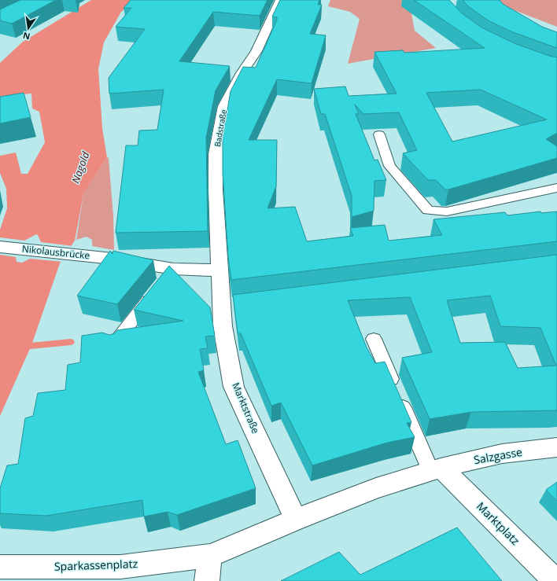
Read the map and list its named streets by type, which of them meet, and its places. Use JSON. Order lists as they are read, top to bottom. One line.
{"streets":{"street":["Badstraße","Nikolausbrücke","Marktstraße","Salzgasse","Marktplatz","Sparkassenplatz"]},"crossings":[["Badstraße","Nikolausbrücke"],["Badstraße","Marktstraße"],["Nikolausbrücke","Marktstraße"],["Salzgasse","Marktplatz"]],"water":["Nagold"],"north":"bottom"}
